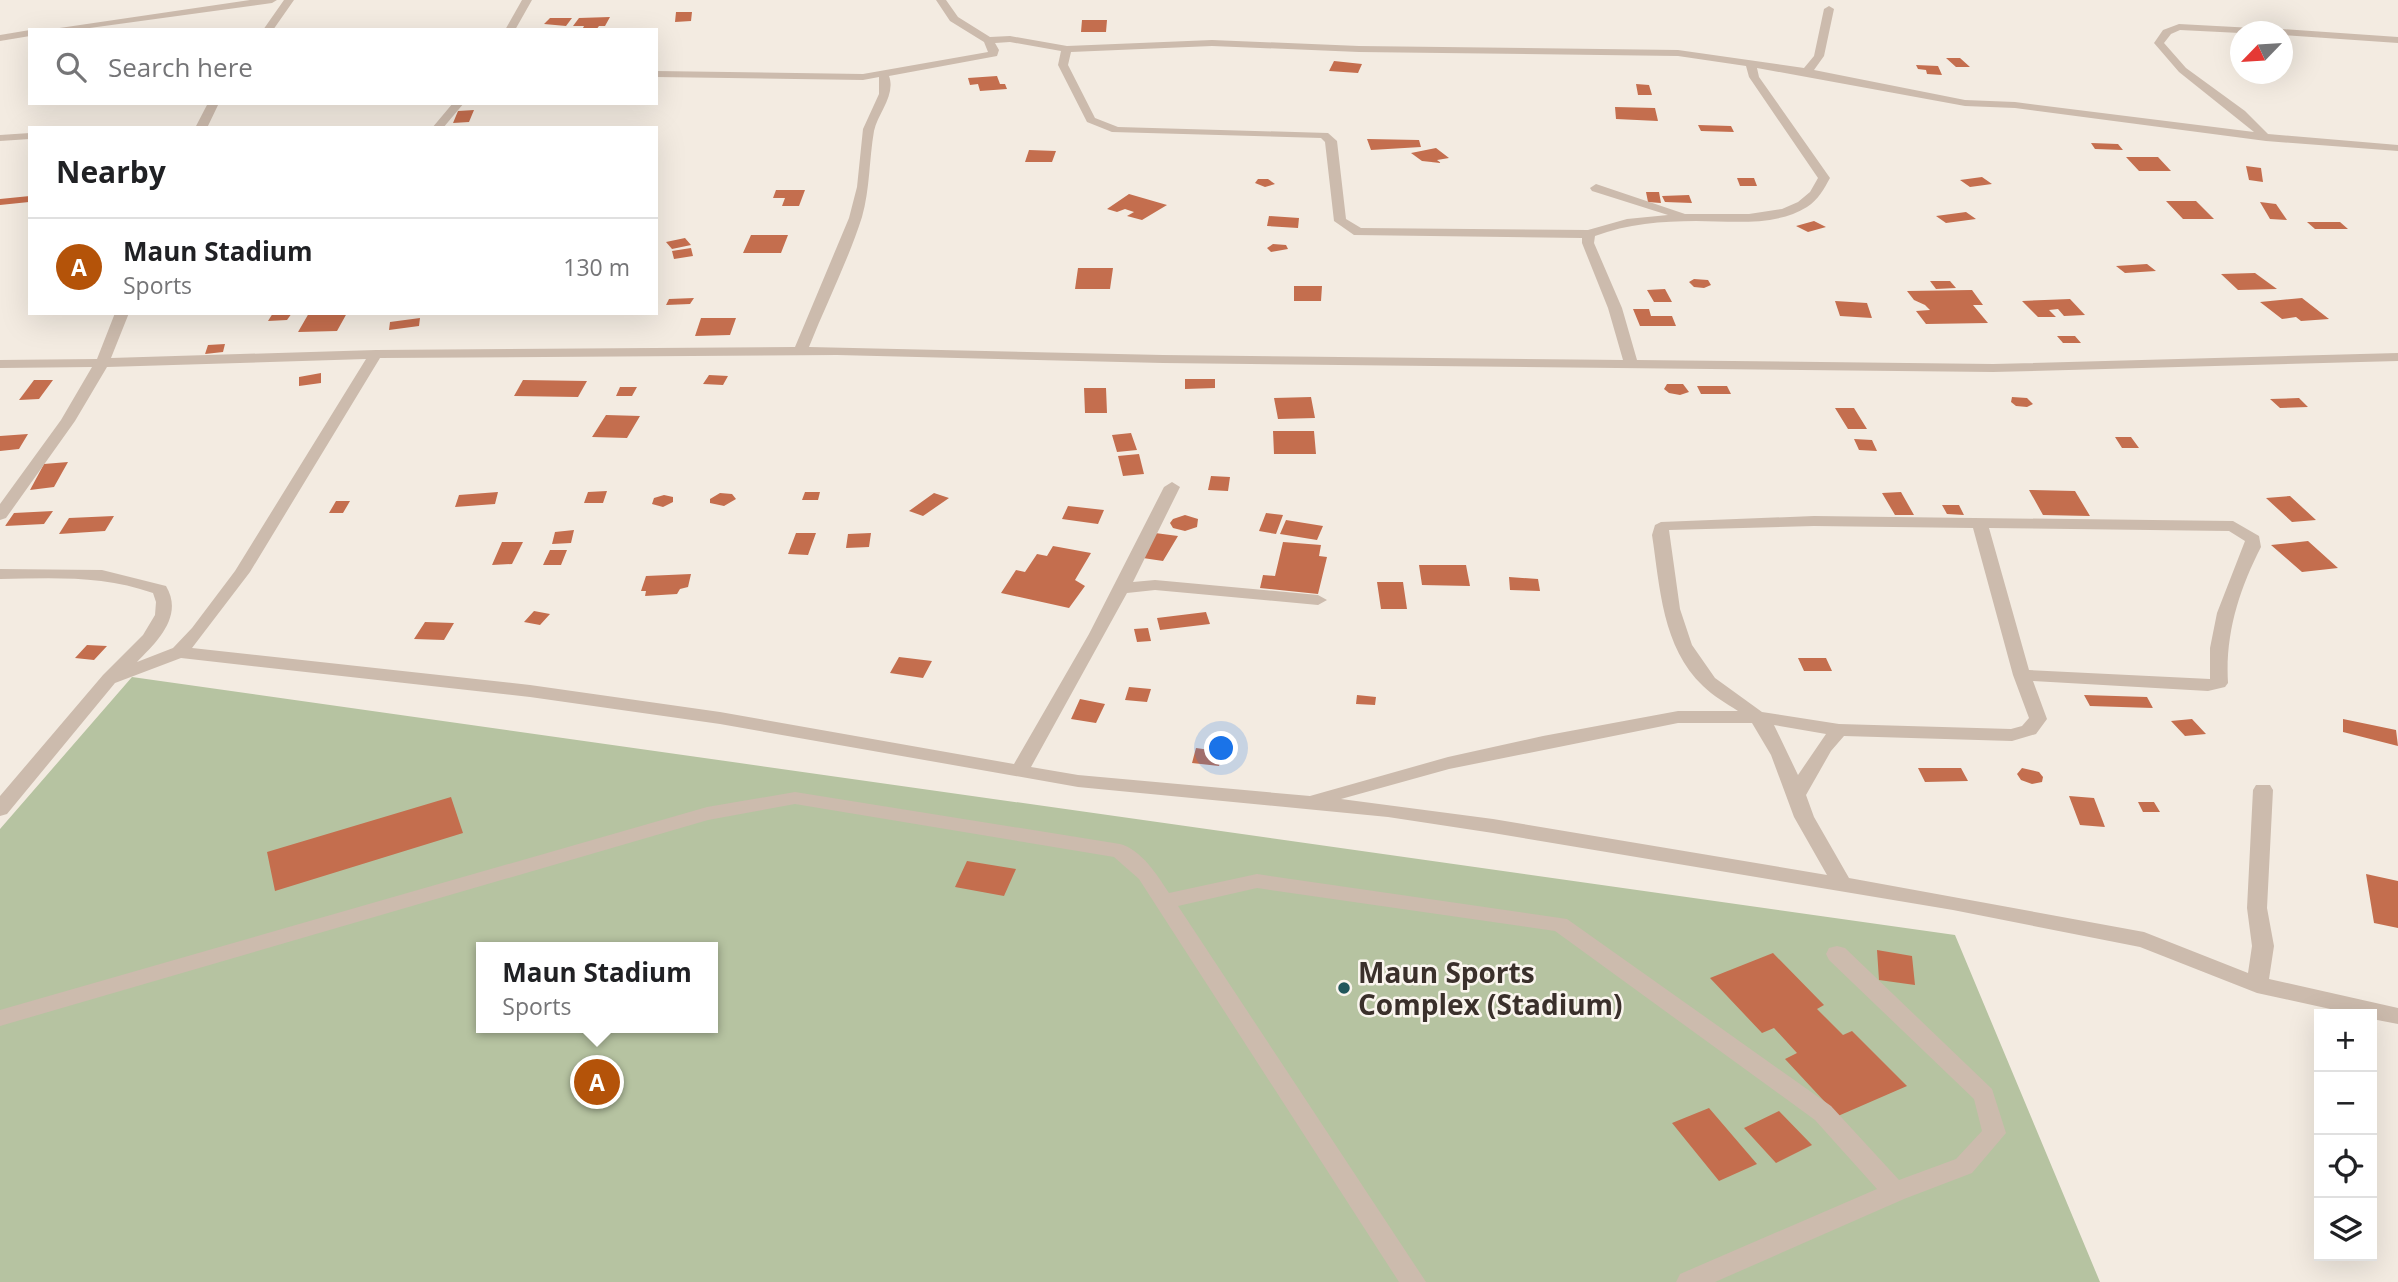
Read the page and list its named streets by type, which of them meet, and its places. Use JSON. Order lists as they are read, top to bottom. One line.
{"places":["Maun Sports Complex (Stadium)"],"north":"bottom left","page":{"search":"Search here","heading":"Nearby","list":[{"mark":"A","name":"Maun Stadium","note":"Sports","value":"130 m"}],"popup":["Maun Stadium","Sports"],"map_buttons":["+","−"],"pins":"A"}}
